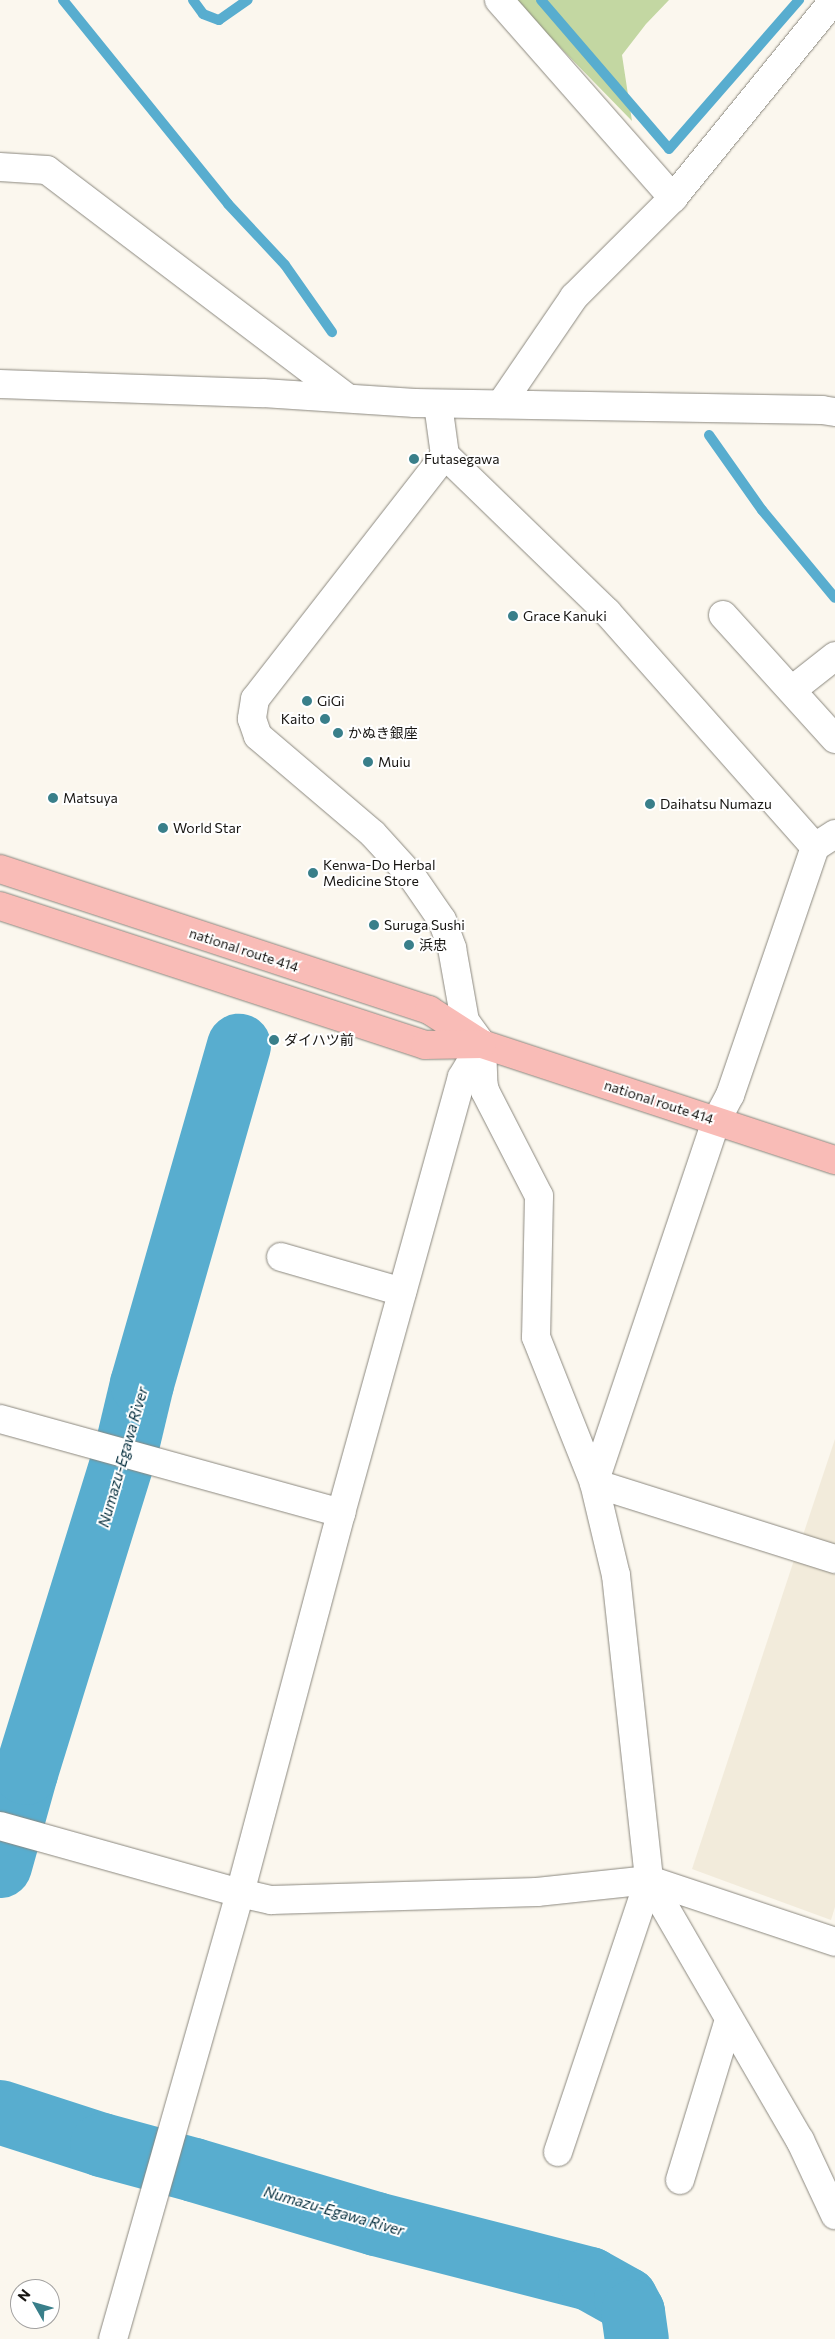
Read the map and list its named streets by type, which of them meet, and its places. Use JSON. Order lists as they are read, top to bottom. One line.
{"streets":{"highway":["national route 414"]},"water":["Numazu-Egawa River"],"places":["Futasegawa","Grace Kanuki","GiGi","Kaito","かぬき銀座","Muiu","Matsuya","Daihatsu Numazu","World Star","Kenwa-Do Herbal Medicine Store","Suruga Sushi","浜忠","ダイハツ前"],"north":"top left"}
